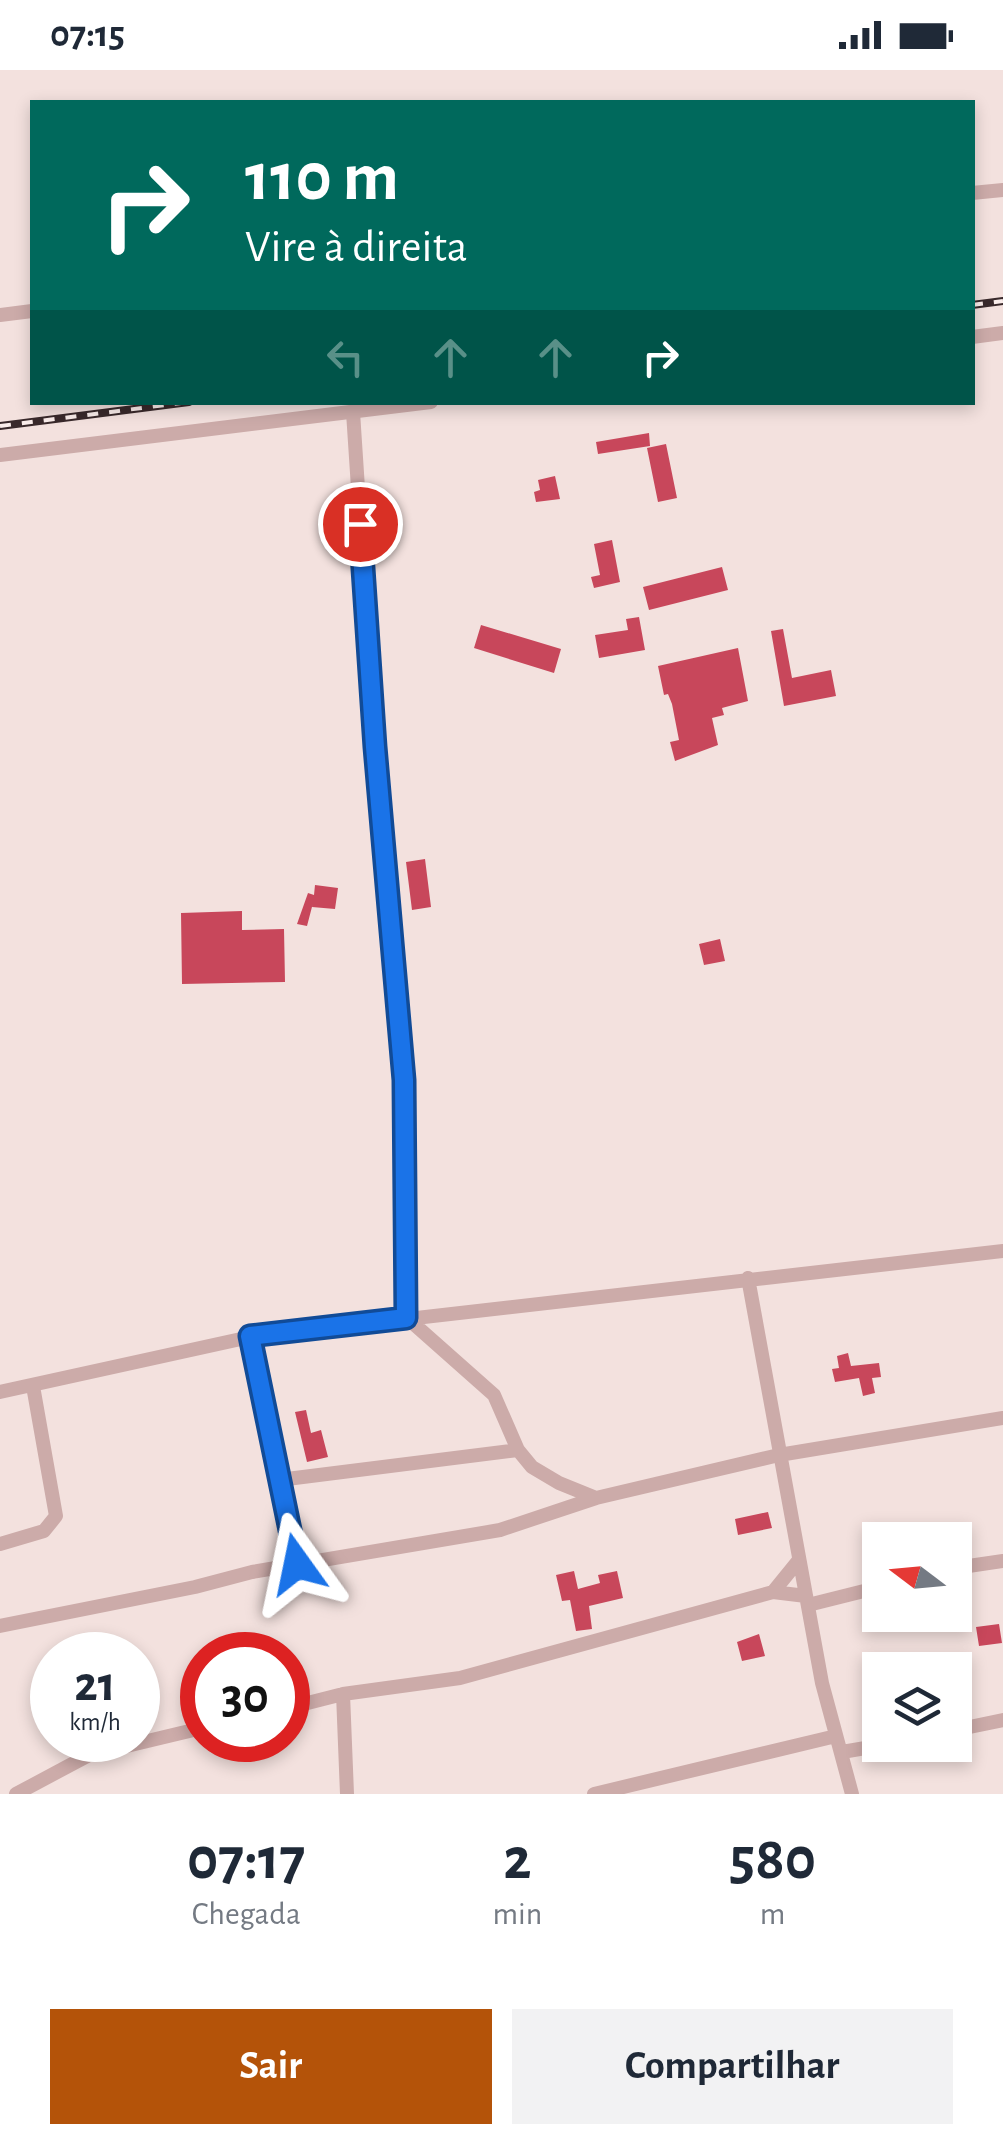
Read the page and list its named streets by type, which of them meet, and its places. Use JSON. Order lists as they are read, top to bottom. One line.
{"north":"left","page":{"status":"07:15","turn":["110 m","Vire à direita"],"speed":"21 km/h","limit":"30","eta":["07:17","Chegada","2","min","580","m"],"buttons":["Sair","Compartilhar"]}}
